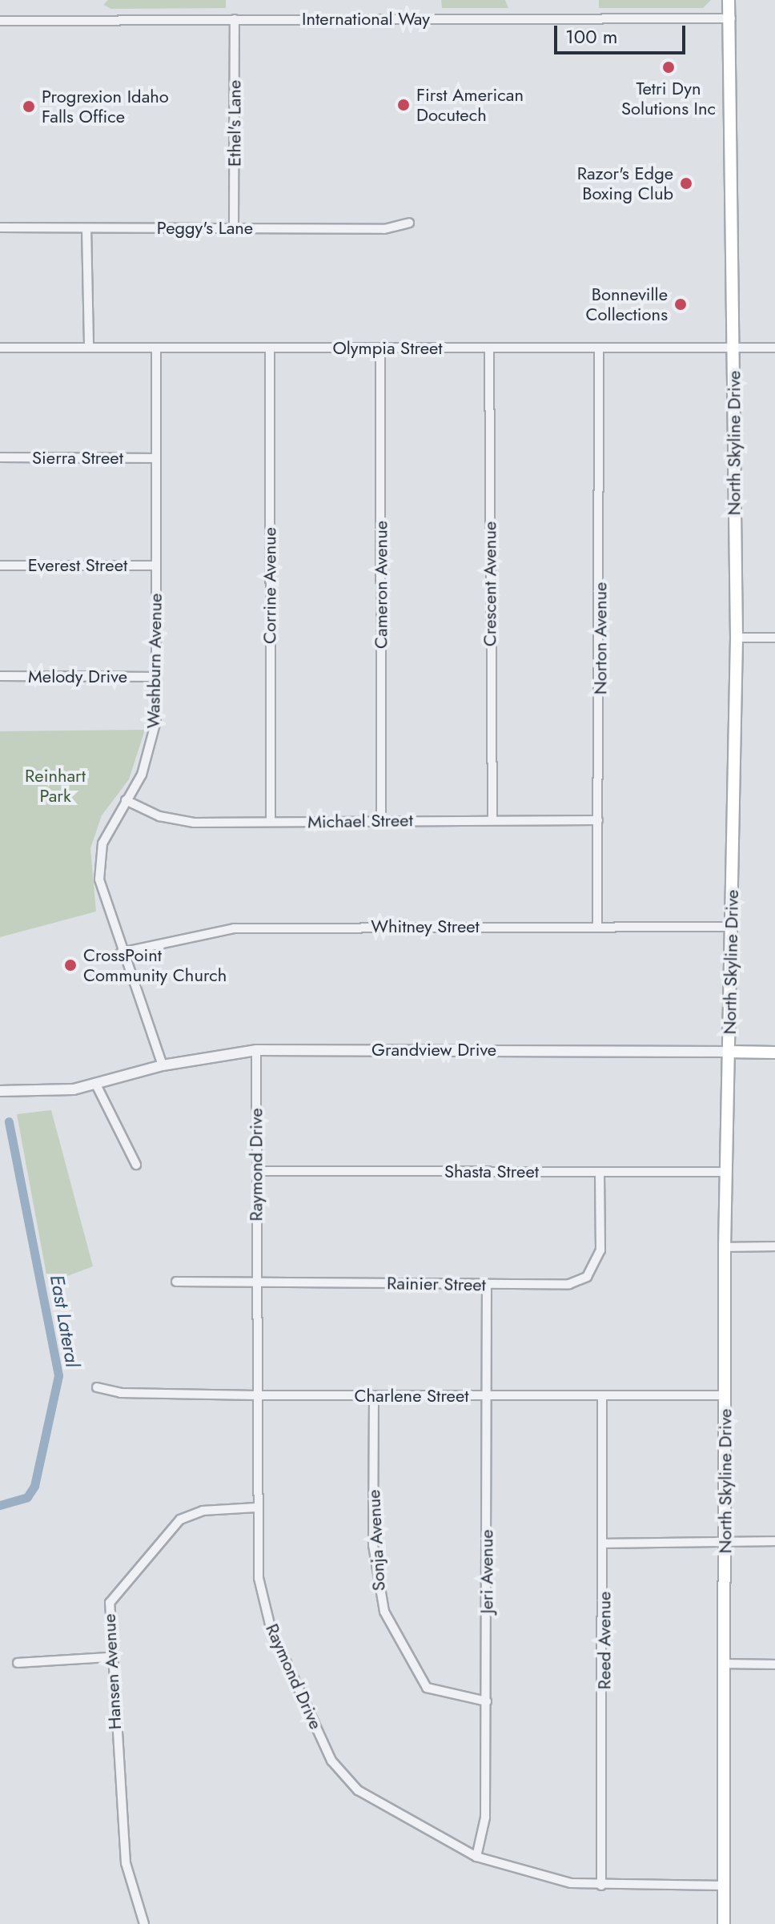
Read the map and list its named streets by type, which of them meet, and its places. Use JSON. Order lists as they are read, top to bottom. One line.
{"streets":{"main road":["North Skyline Drive","Grandview Drive"],"street":["International Way","Ethel's Lane","Peggy's Lane","Olympia Street","Sierra Street","Everest Street","Crescent Avenue","Cameron Avenue","Corrine Avenue","Norton Avenue","Washburn Avenue","Melody Drive","Michael Street","Whitney Street","Raymond Drive","Shasta Street","Rainier Street","Charlene Street","Sonja Avenue","Jeri Avenue","Reed Avenue","Hansen Avenue"]},"crossings":[["International Way","Ethel's Lane"],["International Way","North Skyline Drive"],["Ethel's Lane","Peggy's Lane"],["Olympia Street","North Skyline Drive"],["Olympia Street","Crescent Avenue"],["Olympia Street","Cameron Avenue"],["Olympia Street","Corrine Avenue"],["Olympia Street","Norton Avenue"],["Olympia Street","Washburn Avenue"],["North Skyline Drive","Whitney Street"],["North Skyline Drive","Grandview Drive"],["North Skyline Drive","Raymond Drive"],["North Skyline Drive","Shasta Street"],["North Skyline Drive","Charlene Street"],["Sierra Street","Washburn Avenue"],["Everest Street","Washburn Avenue"],["Crescent Avenue","Michael Street"],["Cameron Avenue","Michael Street"],["Corrine Avenue","Michael Street"],["Norton Avenue","Michael Street"],["Norton Avenue","Whitney Street"],["Washburn Avenue","Melody Drive"],["Washburn Avenue","Michael Street"],["Washburn Avenue","Whitney Street"],["Washburn Avenue","Grandview Drive"],["Grandview Drive","Raymond Drive"],["Raymond Drive","Shasta Street"],["Raymond Drive","Rainier Street"],["Raymond Drive","Charlene Street"],["Raymond Drive","Jeri Avenue"],["Raymond Drive","Reed Avenue"],["Raymond Drive","Hansen Avenue"],["Shasta Street","Rainier Street"],["Rainier Street","Jeri Avenue"],["Charlene Street","Sonja Avenue"],["Charlene Street","Jeri Avenue"],["Charlene Street","Reed Avenue"],["Sonja Avenue","Jeri Avenue"]],"water":["East Lateral"],"parks":["Reinhart Park"],"places":["Tetri Dyn Solutions Inc","First American Docutech","Progrexion Idaho Falls Office","Razor's Edge Boxing Club","Bonneville Collections","CrossPoint Community Church"],"scale_bar":"100 m"}
